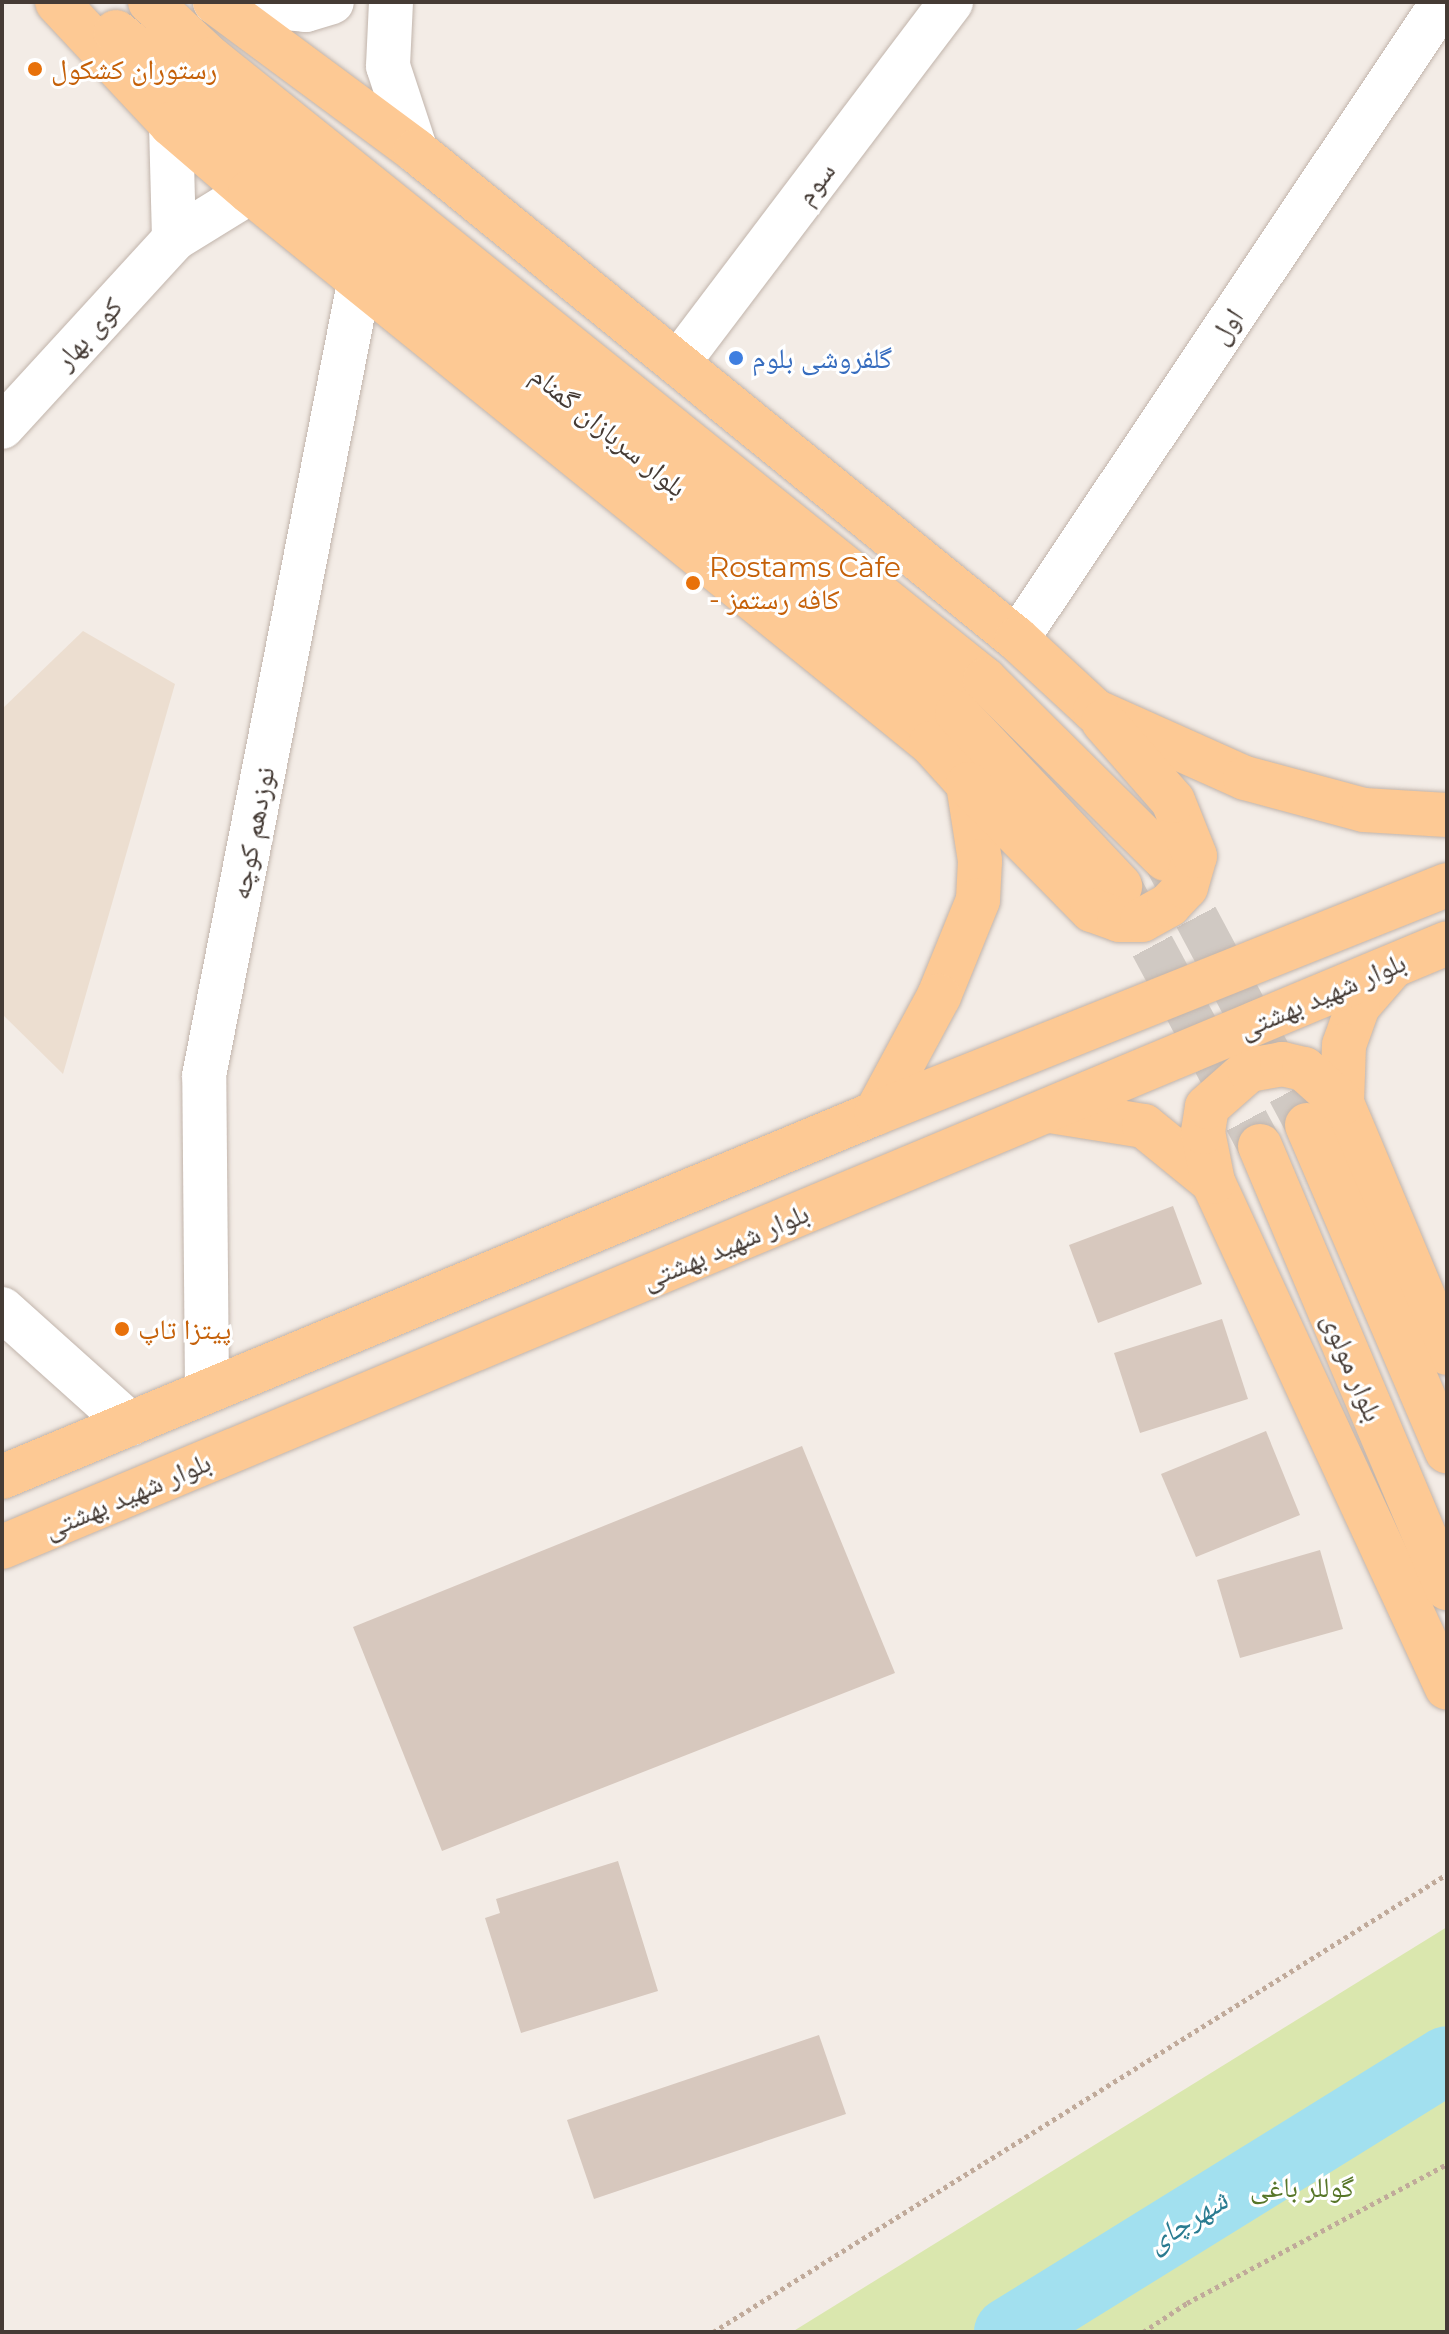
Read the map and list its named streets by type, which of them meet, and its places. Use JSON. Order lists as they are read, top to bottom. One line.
{"streets":{"main road":["بلوار سربازان گمنام","بلوار شهید بهشتی","بلوار مولوی"],"street":["سوم","اول","کوی بهار","نوزدهم کوچه"]},"crossings":[["نوزدهم کوچه","بلوار شهید بهشتی"]],"water":["شهرچای"],"parks":["گوللر باغی"],"places":["رستوران کشکول","گلفروشی بلوم","Rostams Càfe - کافه رستمز","پیتزا تاپ"]}
